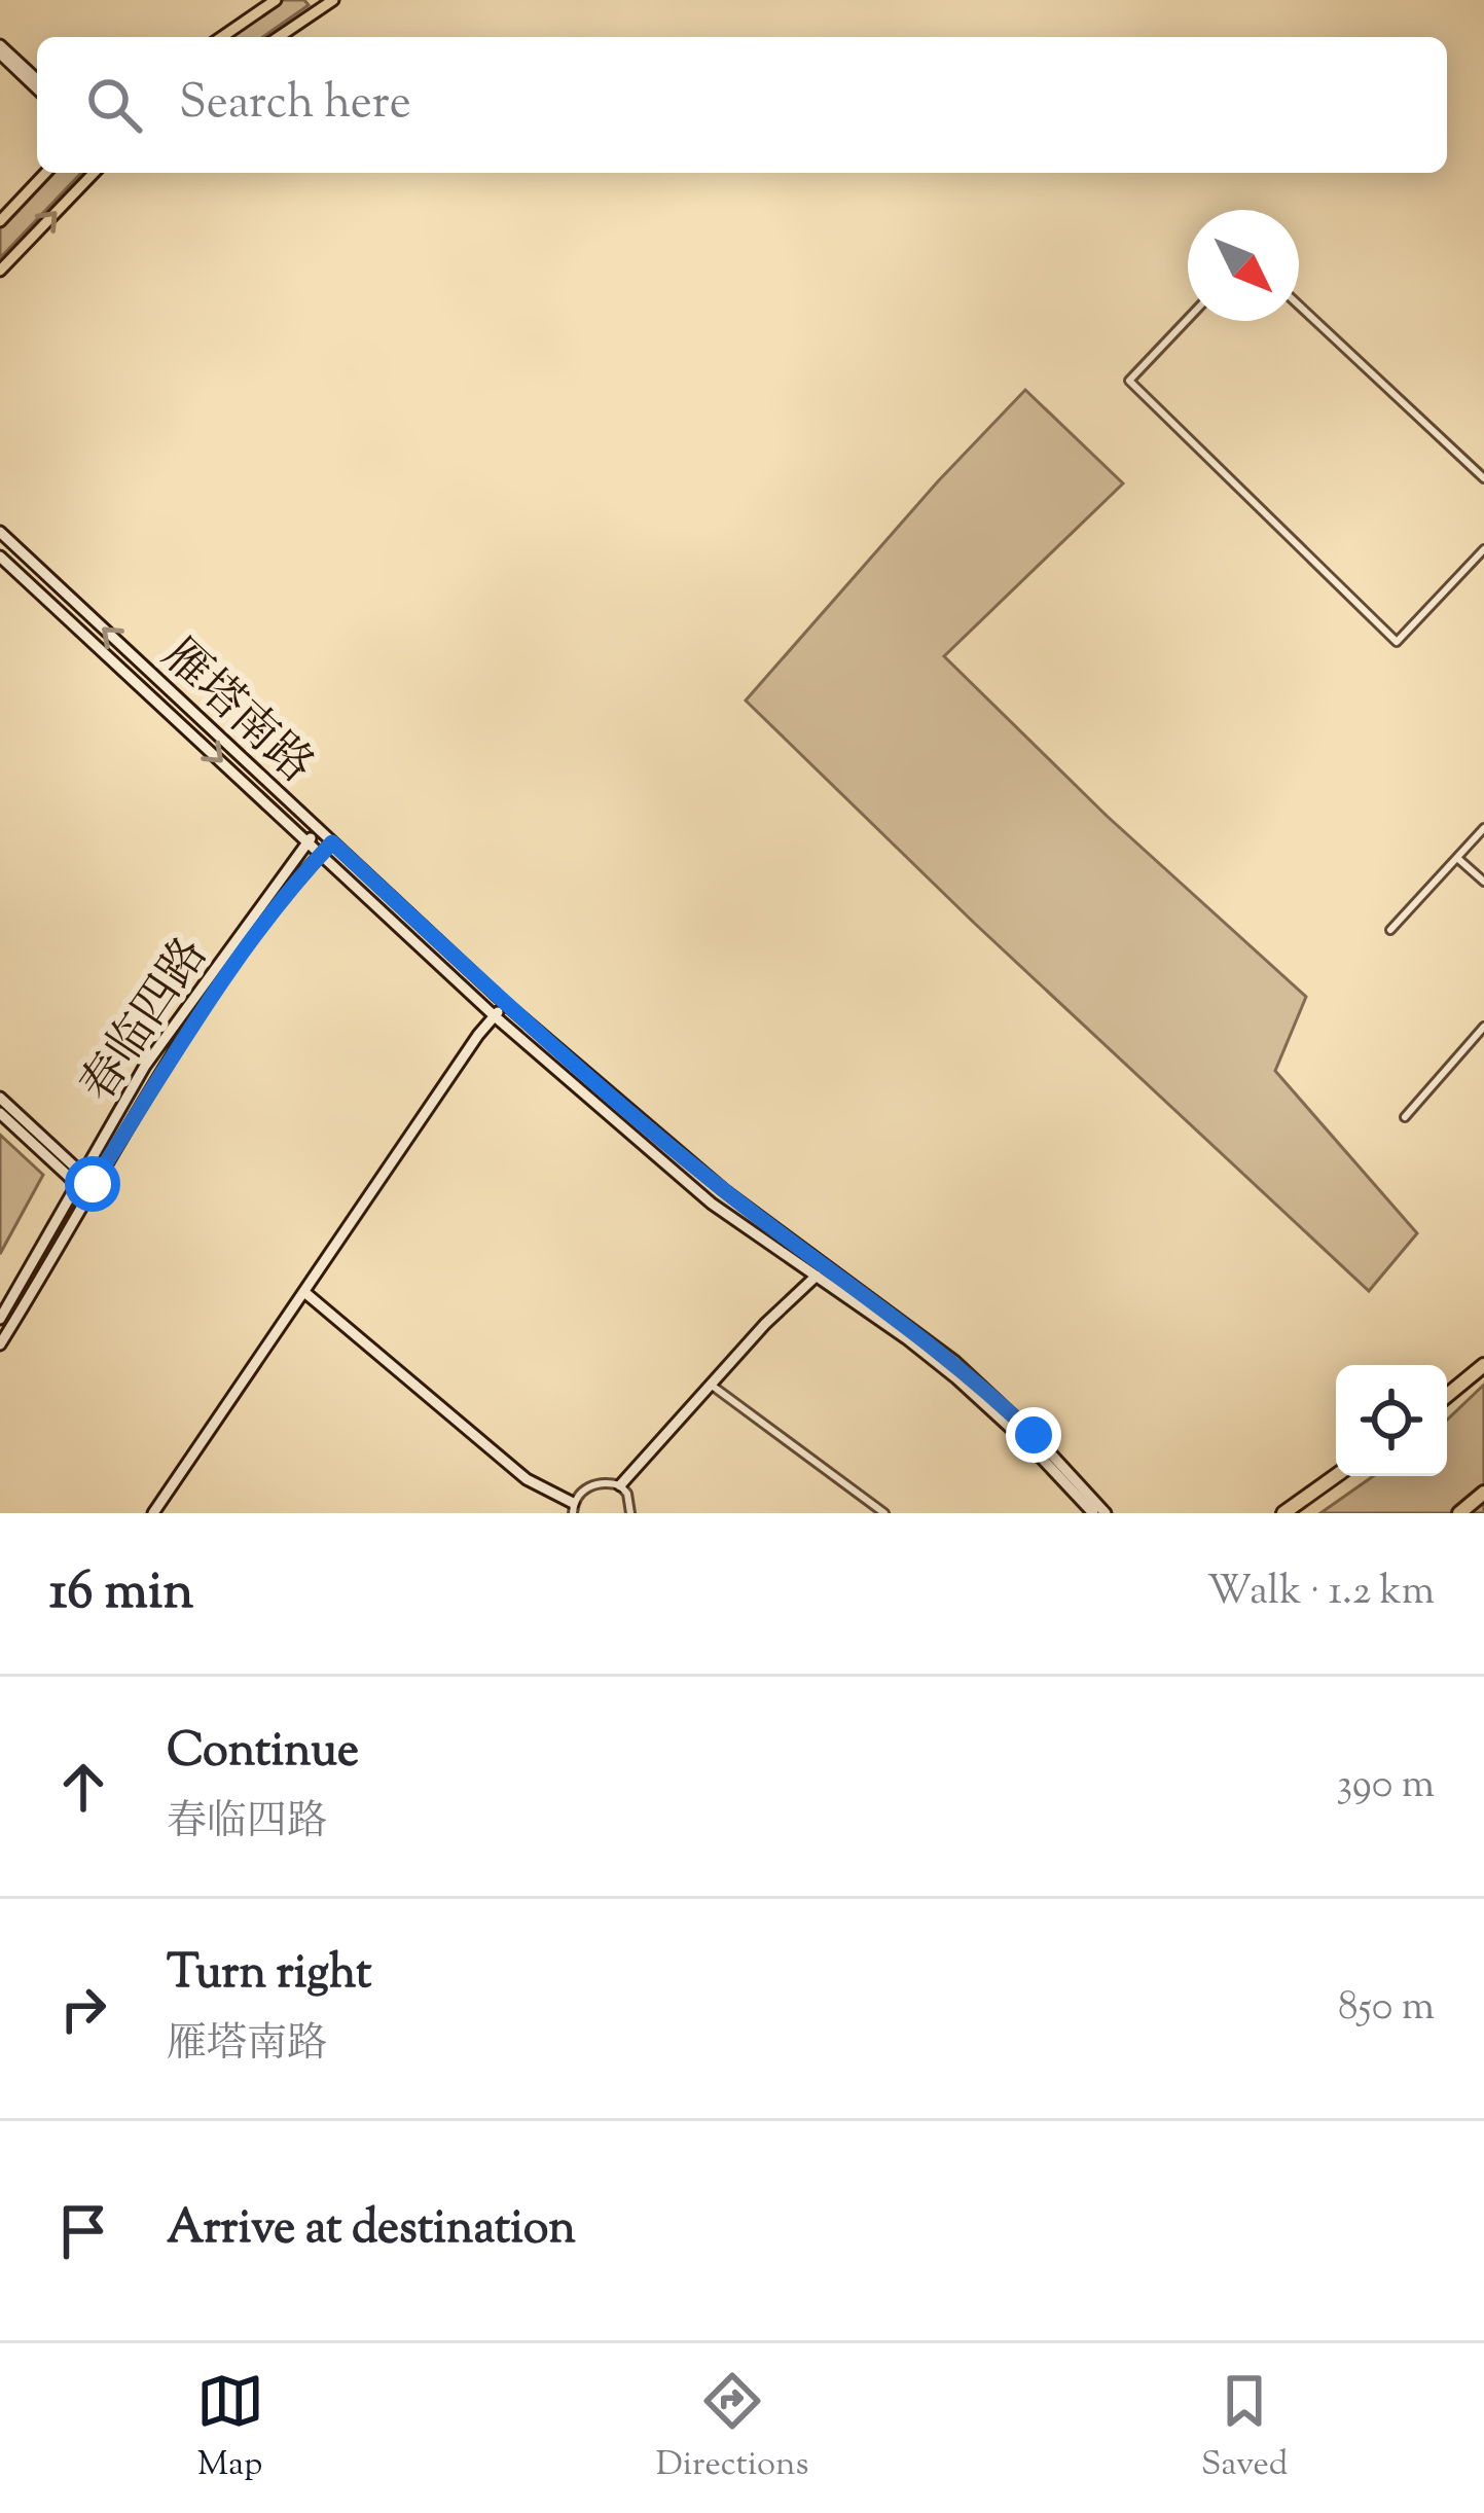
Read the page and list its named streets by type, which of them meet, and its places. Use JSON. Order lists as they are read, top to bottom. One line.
{"streets":{"main road":["雁塔南路","春临四路"]},"crossings":[["雁塔南路","春临四路"]],"north":"bottom right","page":{"search":"Search here","heading":["16 min","Walk · 1.2 km"],"list":[["Continue","春临四路","390 m"],["Turn right","雁塔南路","850 m"],"Arrive at destination"],"nav":["Map","Directions","Saved"]}}
